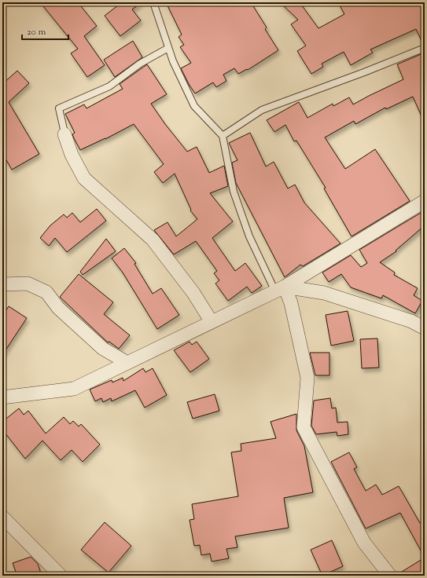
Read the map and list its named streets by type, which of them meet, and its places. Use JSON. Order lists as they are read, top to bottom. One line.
{"scale_bar":"20 m"}
